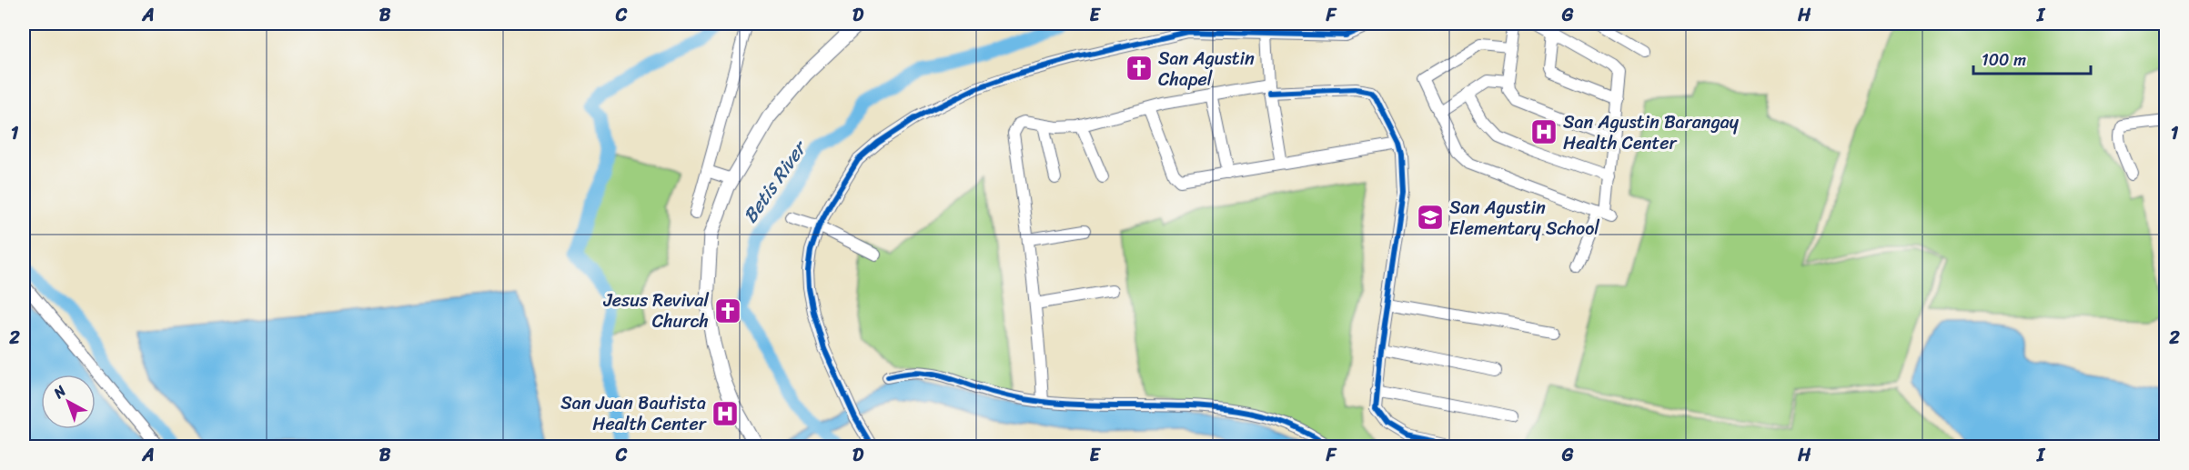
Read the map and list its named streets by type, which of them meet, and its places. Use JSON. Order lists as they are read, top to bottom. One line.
{"water":["Betis River"],"places":{"church":["San Agustin Chapel","Jesus Revival Church"],"hospital":["San Agustin Barangay Health Center","San Juan Bautista Health Center"],"school or university":["San Agustin Elementary School"]},"scale_bar":"100 m","north":"top left","grid":{"columns":["A","B","C","D","E","F","G","H","I"],"rows":["1","2"]}}
